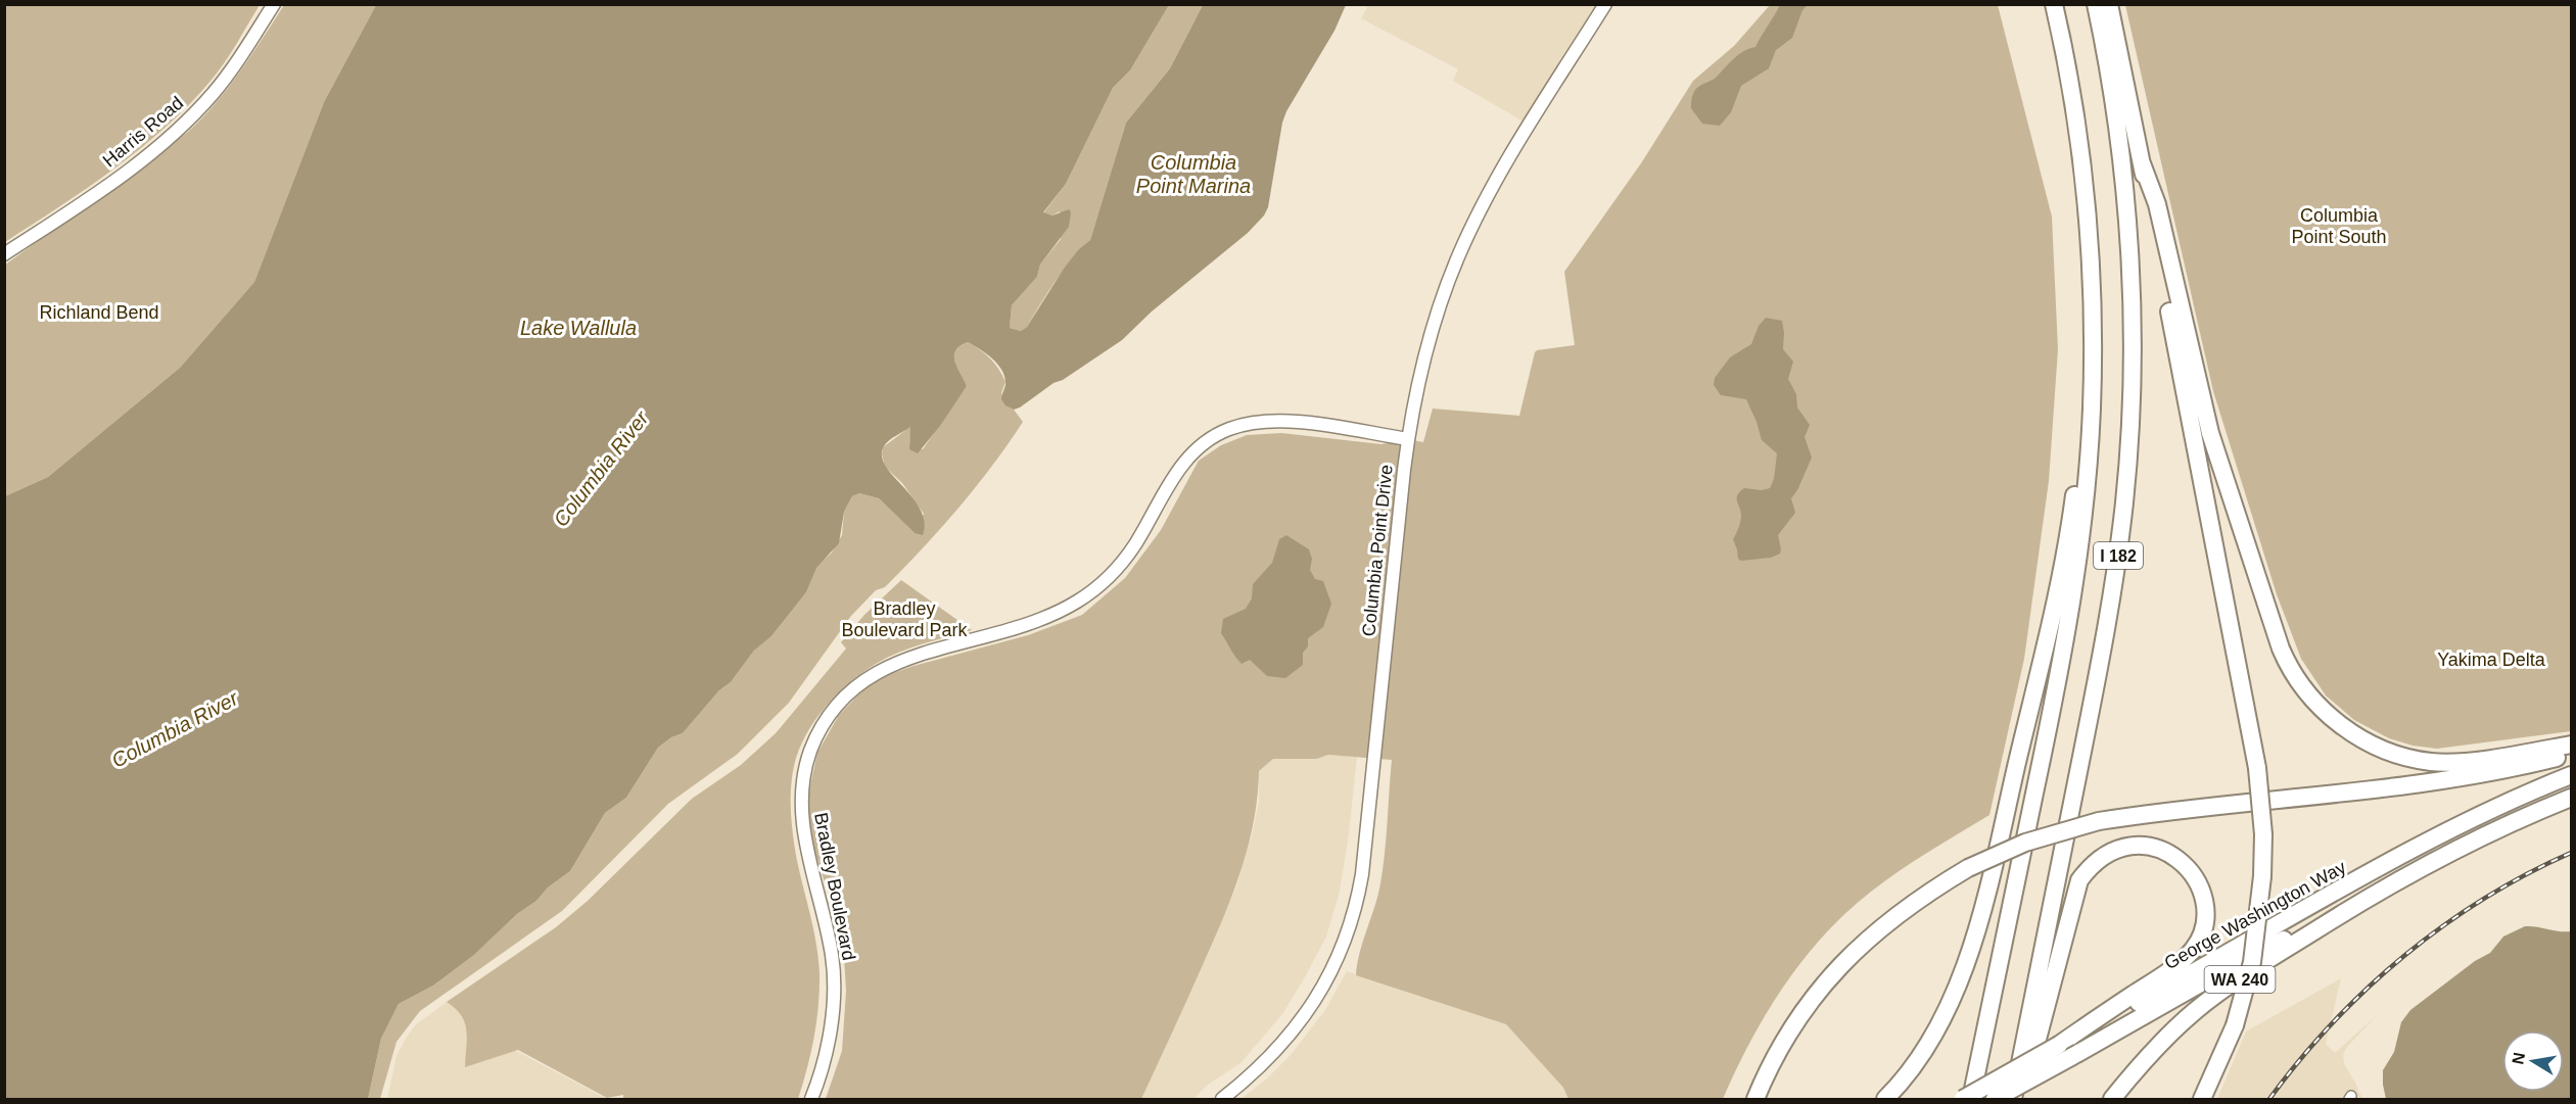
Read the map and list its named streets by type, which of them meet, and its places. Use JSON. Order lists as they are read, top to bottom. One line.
{"streets":{"highway":["I 182","George Washington Way","WA 240"],"street":["Harris Road","Columbia Point Drive","Bradley Boulevard"]},"crossings":[["Columbia Point Drive","Bradley Boulevard"],["George Washington Way","WA 240"]],"water":["Columbia Point Marina","Lake Wallula","Columbia River"],"parks":["Columbia Point South","Richland Bend","Bradley Boulevard Park","Yakima Delta"],"north":"left"}
